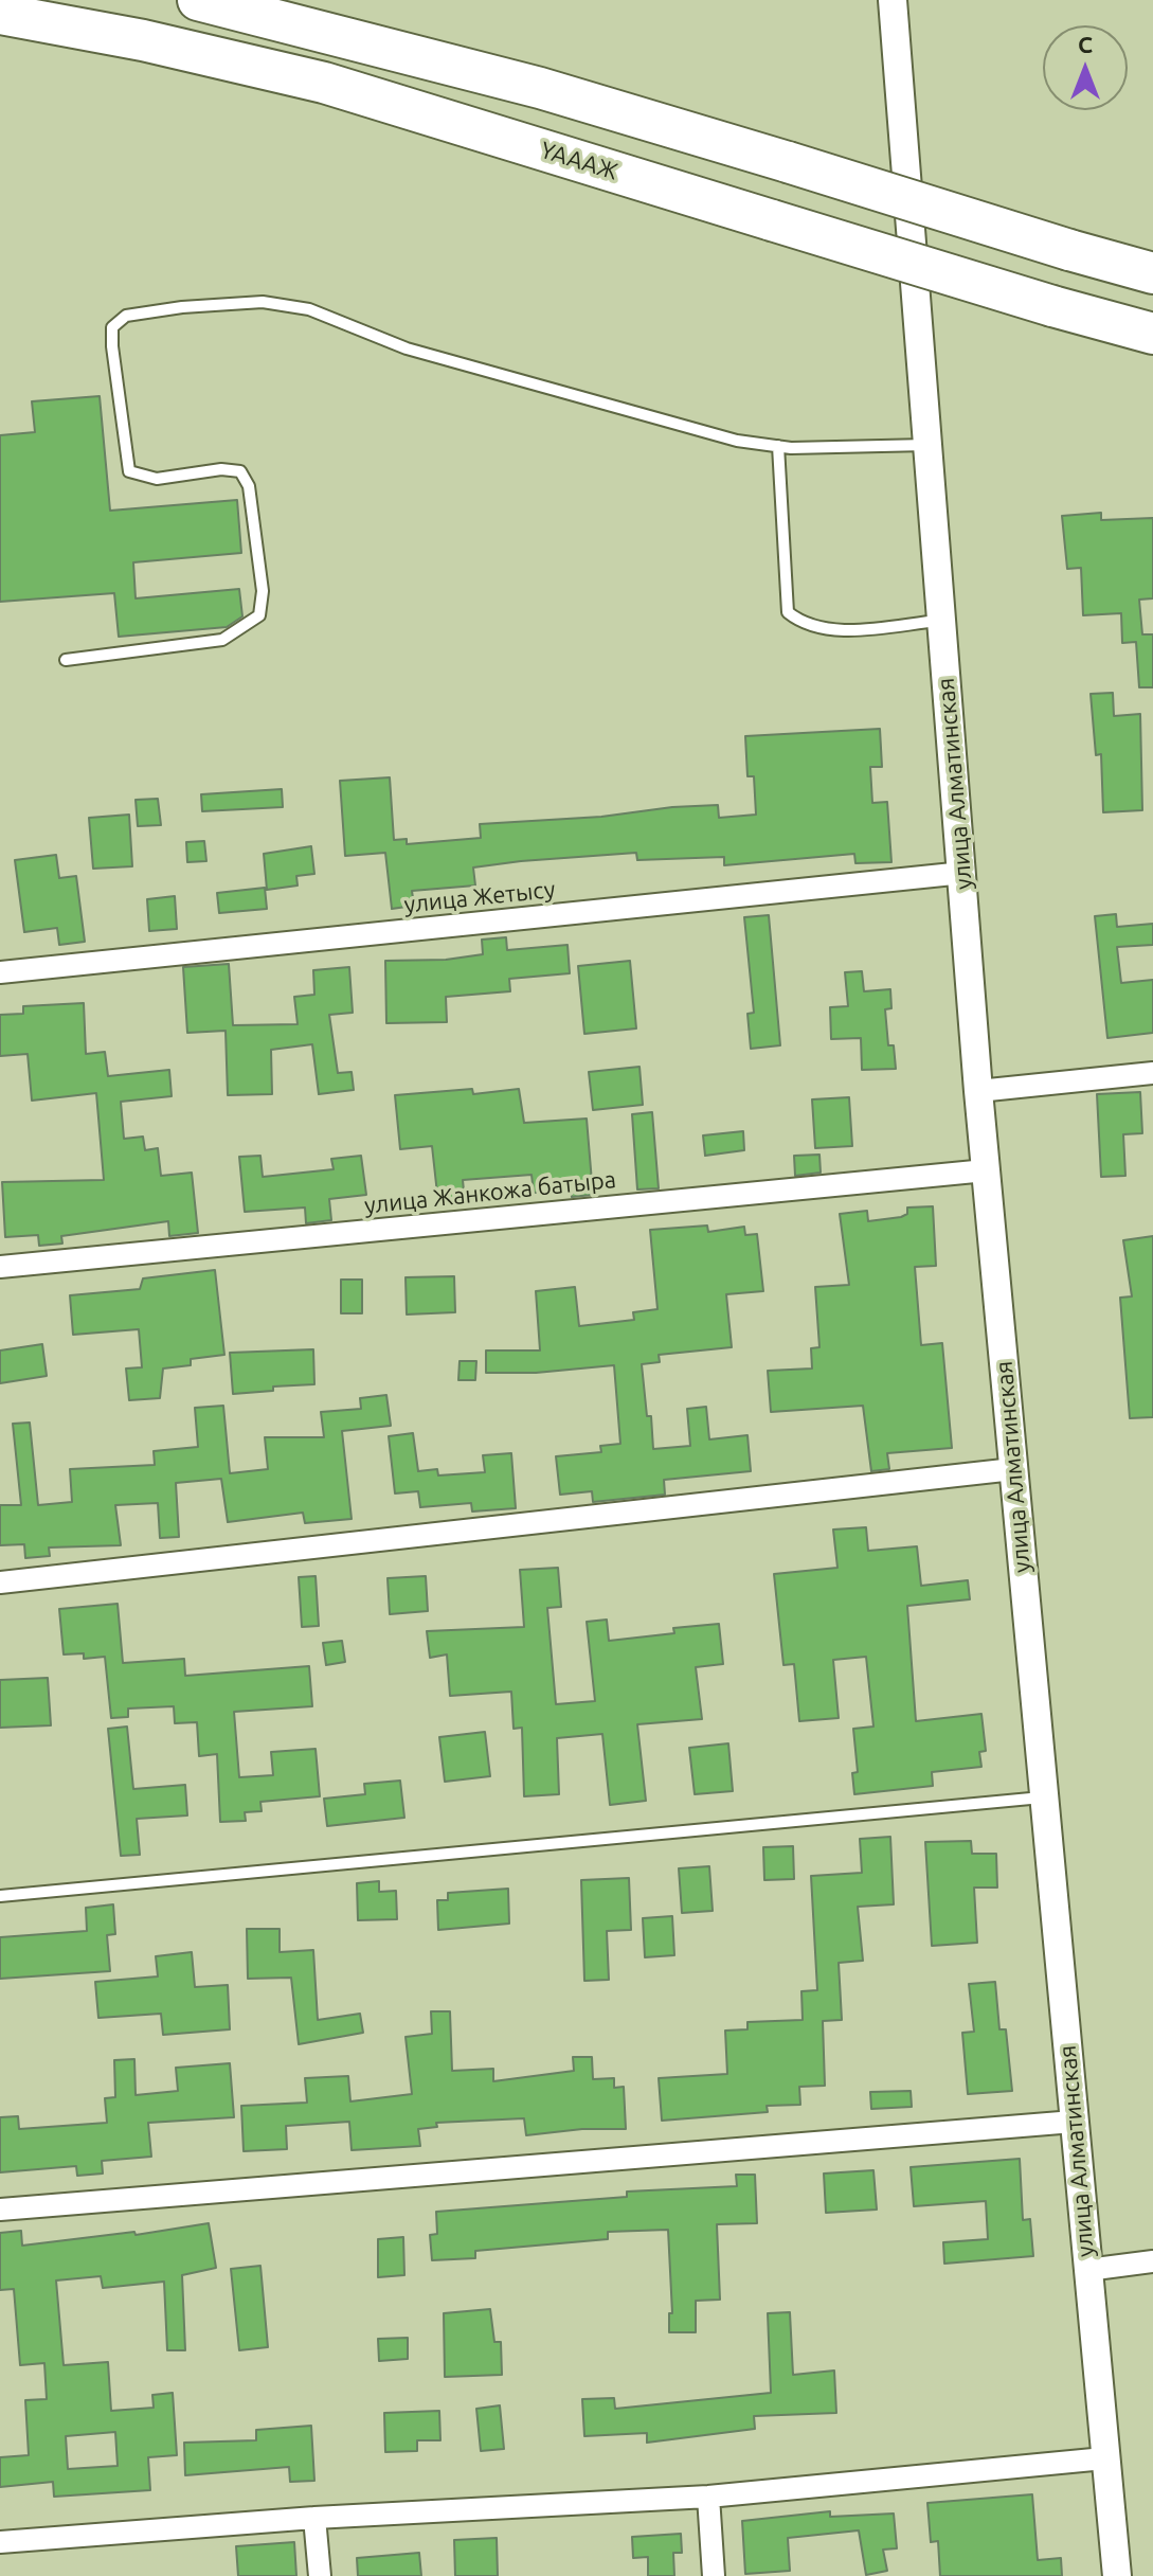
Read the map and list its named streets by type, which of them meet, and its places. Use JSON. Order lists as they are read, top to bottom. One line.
{"streets":{"highway":["ҮАААЖ"],"street":["улица Алматинская","улица Жетысу","улица Жанкожа батыра"]},"crossings":[["улица Алматинская","улица Жетысу"],["улица Алматинская","улица Жанкожа батыра"]],"north":"top"}
